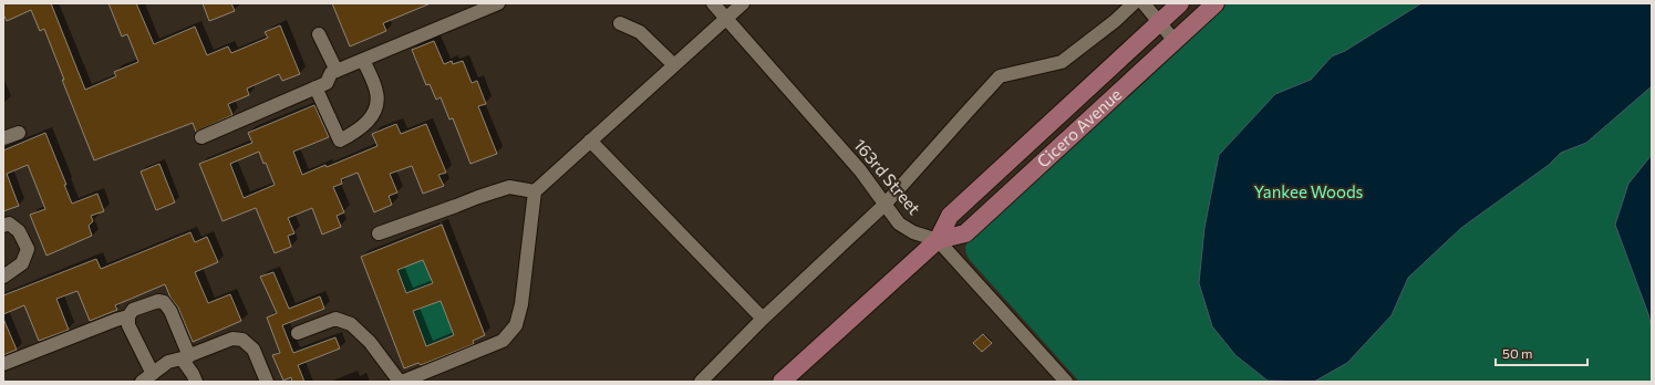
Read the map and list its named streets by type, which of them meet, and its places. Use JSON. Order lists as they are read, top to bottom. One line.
{"streets":{"main road":["Cicero Avenue"],"street":["163rd Street"]},"crossings":[["Cicero Avenue","163rd Street"]],"parks":["Yankee Woods"],"scale_bar":"50 m"}
